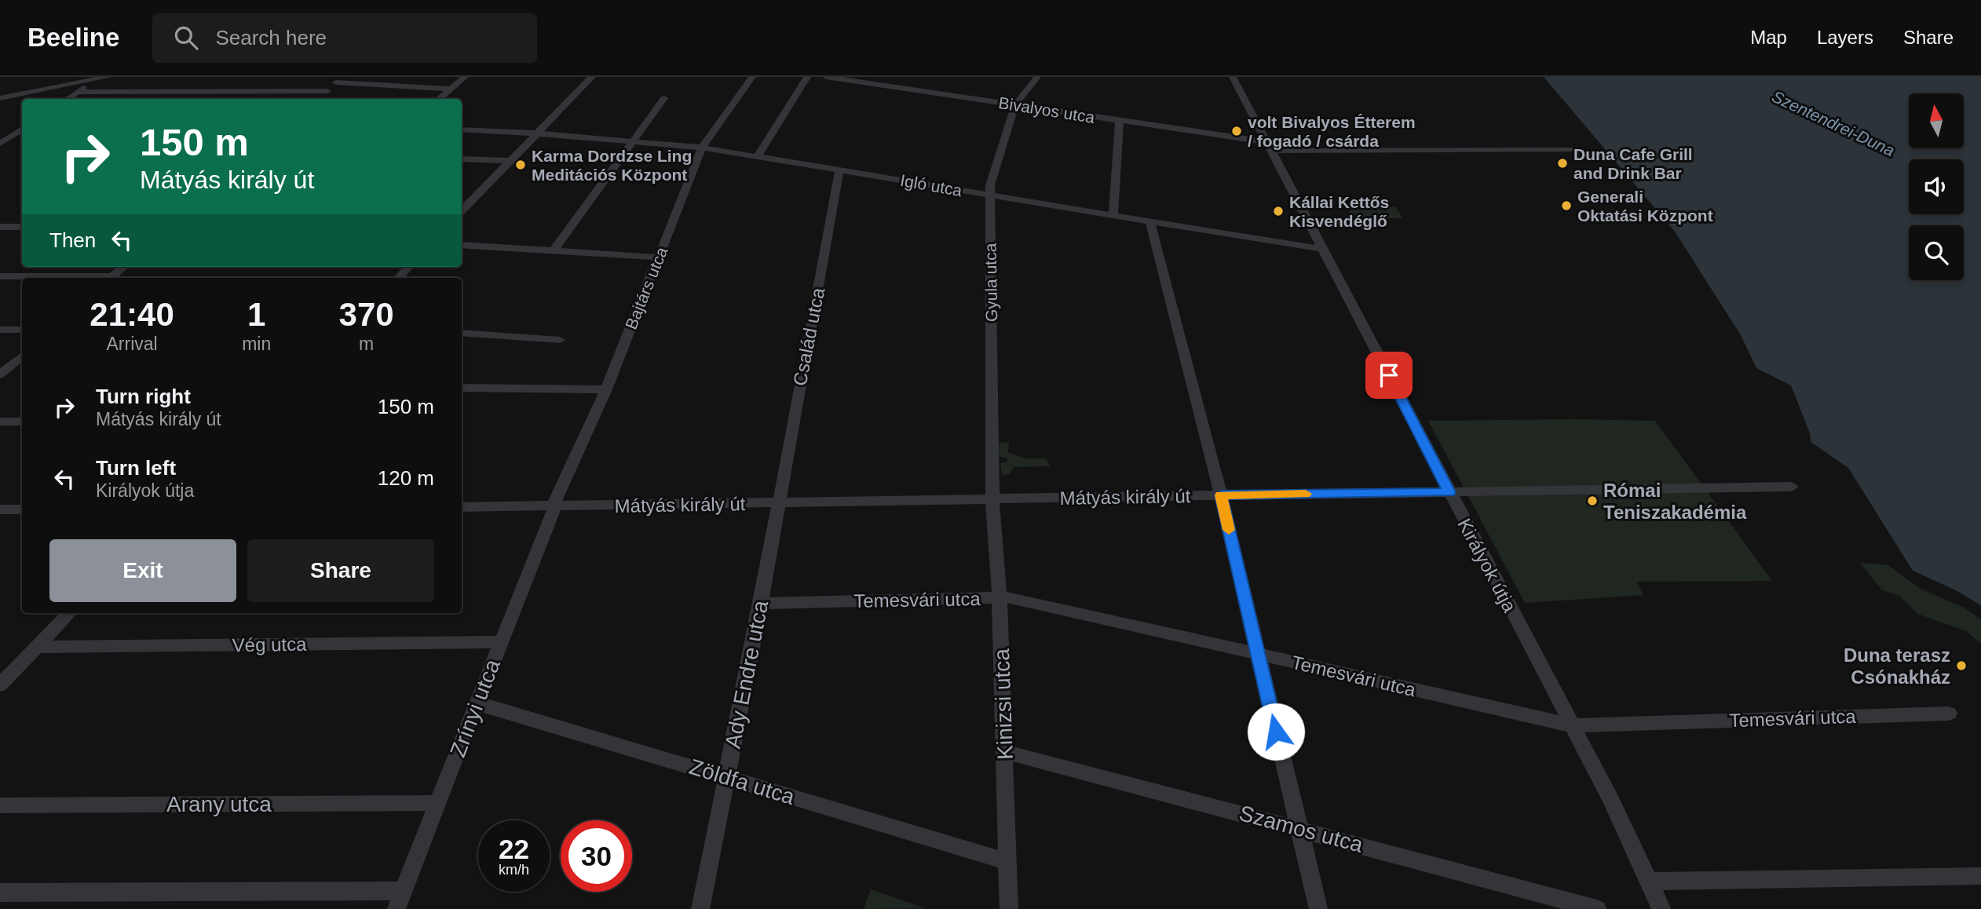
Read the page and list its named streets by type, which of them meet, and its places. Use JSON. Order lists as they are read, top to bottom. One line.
{"streets":{"street":["Bivalyos utca","Igló utca","Gyula utca","Bajtárs utca","Család utca","Mátyás király út","Királyok útja","Temesvári utca","Vég utca","Ady Endre utca","Kinizsi utca","Zrínyi utca","Zöldfa utca","Arany utca","Szamos utca"]},"crossings":[["Bivalyos utca","Gyula utca"],["Bivalyos utca","Királyok útja"],["Igló utca","Gyula utca"],["Igló utca","Bajtárs utca"],["Igló utca","Család utca"],["Igló utca","Királyok útja"],["Gyula utca","Mátyás király út"],["Gyula utca","Kinizsi utca"],["Bajtárs utca","Mátyás király út"],["Bajtárs utca","Zrínyi utca"],["Család utca","Mátyás király út"],["Család utca","Ady Endre utca"],["Mátyás király út","Királyok útja"],["Mátyás király út","Ady Endre utca"],["Mátyás király út","Kinizsi utca"],["Mátyás király út","Zrínyi utca"],["Királyok útja","Temesvári utca"],["Temesvári utca","Ady Endre utca"],["Temesvári utca","Kinizsi utca"],["Vég utca","Zrínyi utca"],["Ady Endre utca","Zöldfa utca"],["Kinizsi utca","Zöldfa utca"],["Kinizsi utca","Szamos utca"],["Zrínyi utca","Zöldfa utca"],["Zrínyi utca","Arany utca"]],"water":["Szentendrei-Duna"],"places":["volt Bivalyos Étterem / fogadó / csárda","Duna Cafe Grill and Drink Bar","Karma Dordzse Ling Meditációs Központ","Generali Oktatási Központ","Kállai Kettős Kisvendéglő","Római Teniszakadémia","Duna terasz Csónakház"],"north":"top","page":{"header":"Beeline","search":"Search here","nav":["Map","Layers","Share"],"turn":["150 m","Mátyás király út"],"then":"Then","eta":["21:40","Arrival","1","min","370","m"],"list":[{"name":"Turn right","note":"Mátyás király út","value":"150 m"},{"name":"Turn left","note":"Királyok útja","value":"120 m"}],"buttons":["Exit","Share"],"speed":"22 km/h","limit":"30"}}
